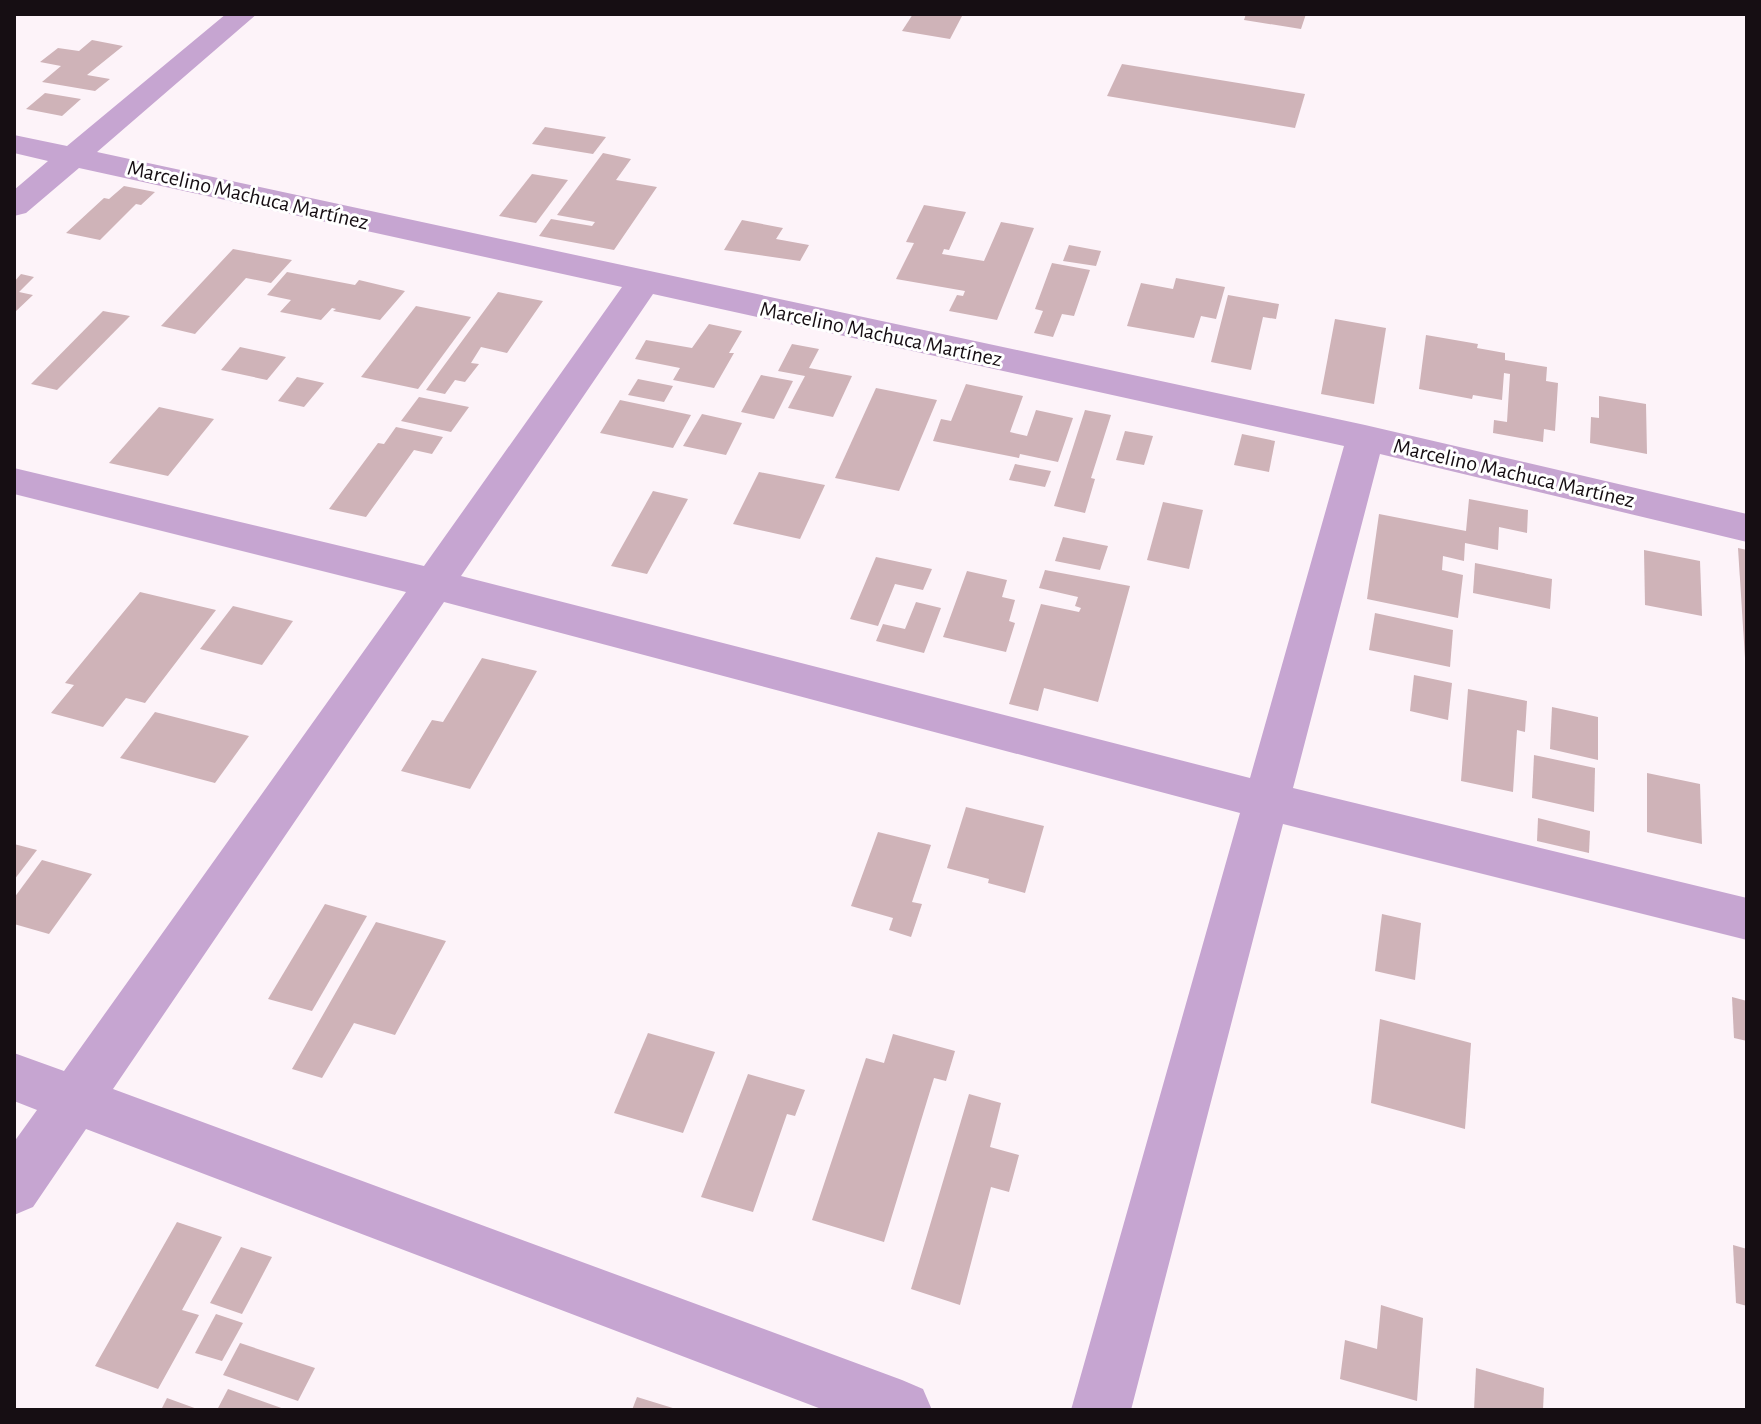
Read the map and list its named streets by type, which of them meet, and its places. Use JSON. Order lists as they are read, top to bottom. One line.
{"streets":{"street":["Marcelino Machuca Martínez"]}}
